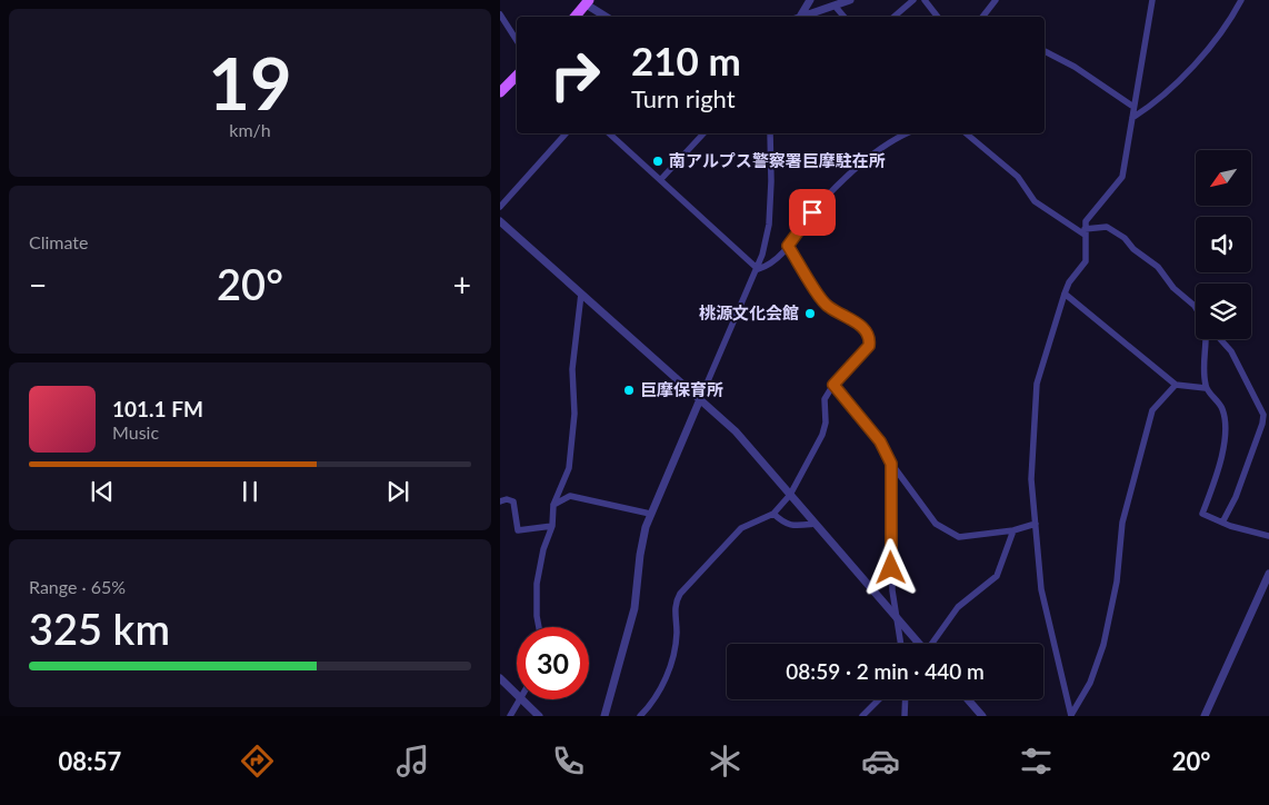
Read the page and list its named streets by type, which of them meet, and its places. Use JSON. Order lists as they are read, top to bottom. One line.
{"places":["南アルプス警察署巨摩駐在所","桃源文化会館","巨摩保育所"],"north":"bottom left","page":{"tile":[["19","km/h"],"Climate",["Range · 65%","325 km"]],"turn":["210 m","Turn right"],"heat":["−","20°","+"],"song":["101.1 FM","Music"],"limit":"30","trip":"08:59 · 2 min · 440 m","tabs":["08:57","20°"]}}
